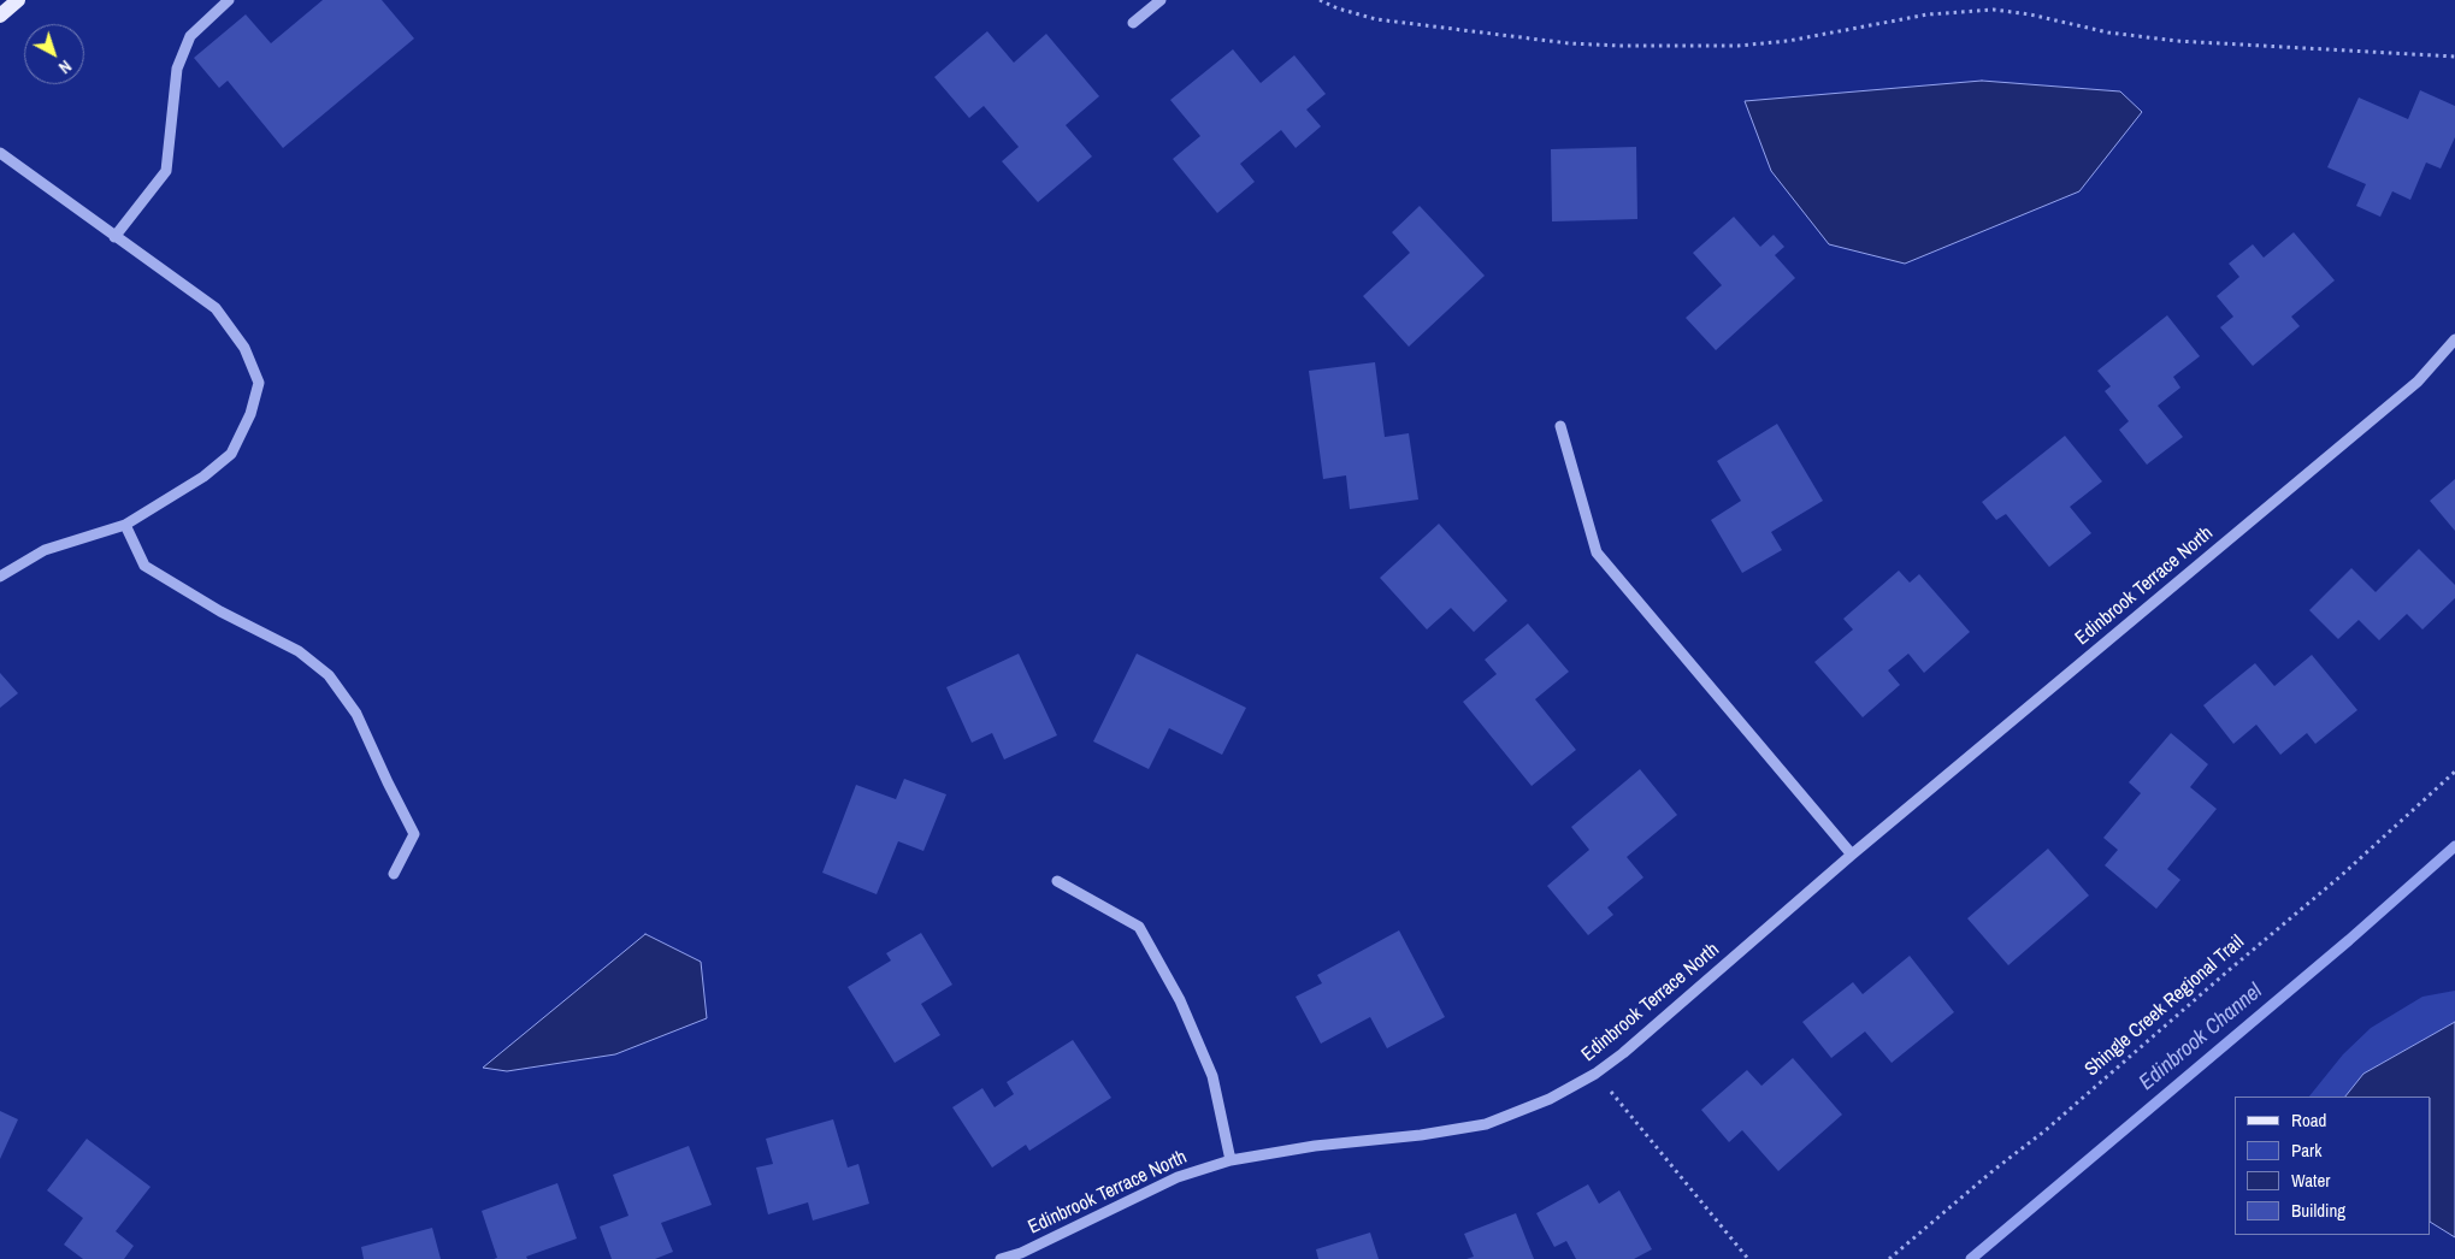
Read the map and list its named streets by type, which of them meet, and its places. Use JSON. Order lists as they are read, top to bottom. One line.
{"streets":{"street":["Edinbrook Terrace North"],"path":["Shingle Creek Regional Trail"]},"water":["Edinbrook Channel"],"legend":["Road","Park","Water","Building"],"north":"bottom right"}
